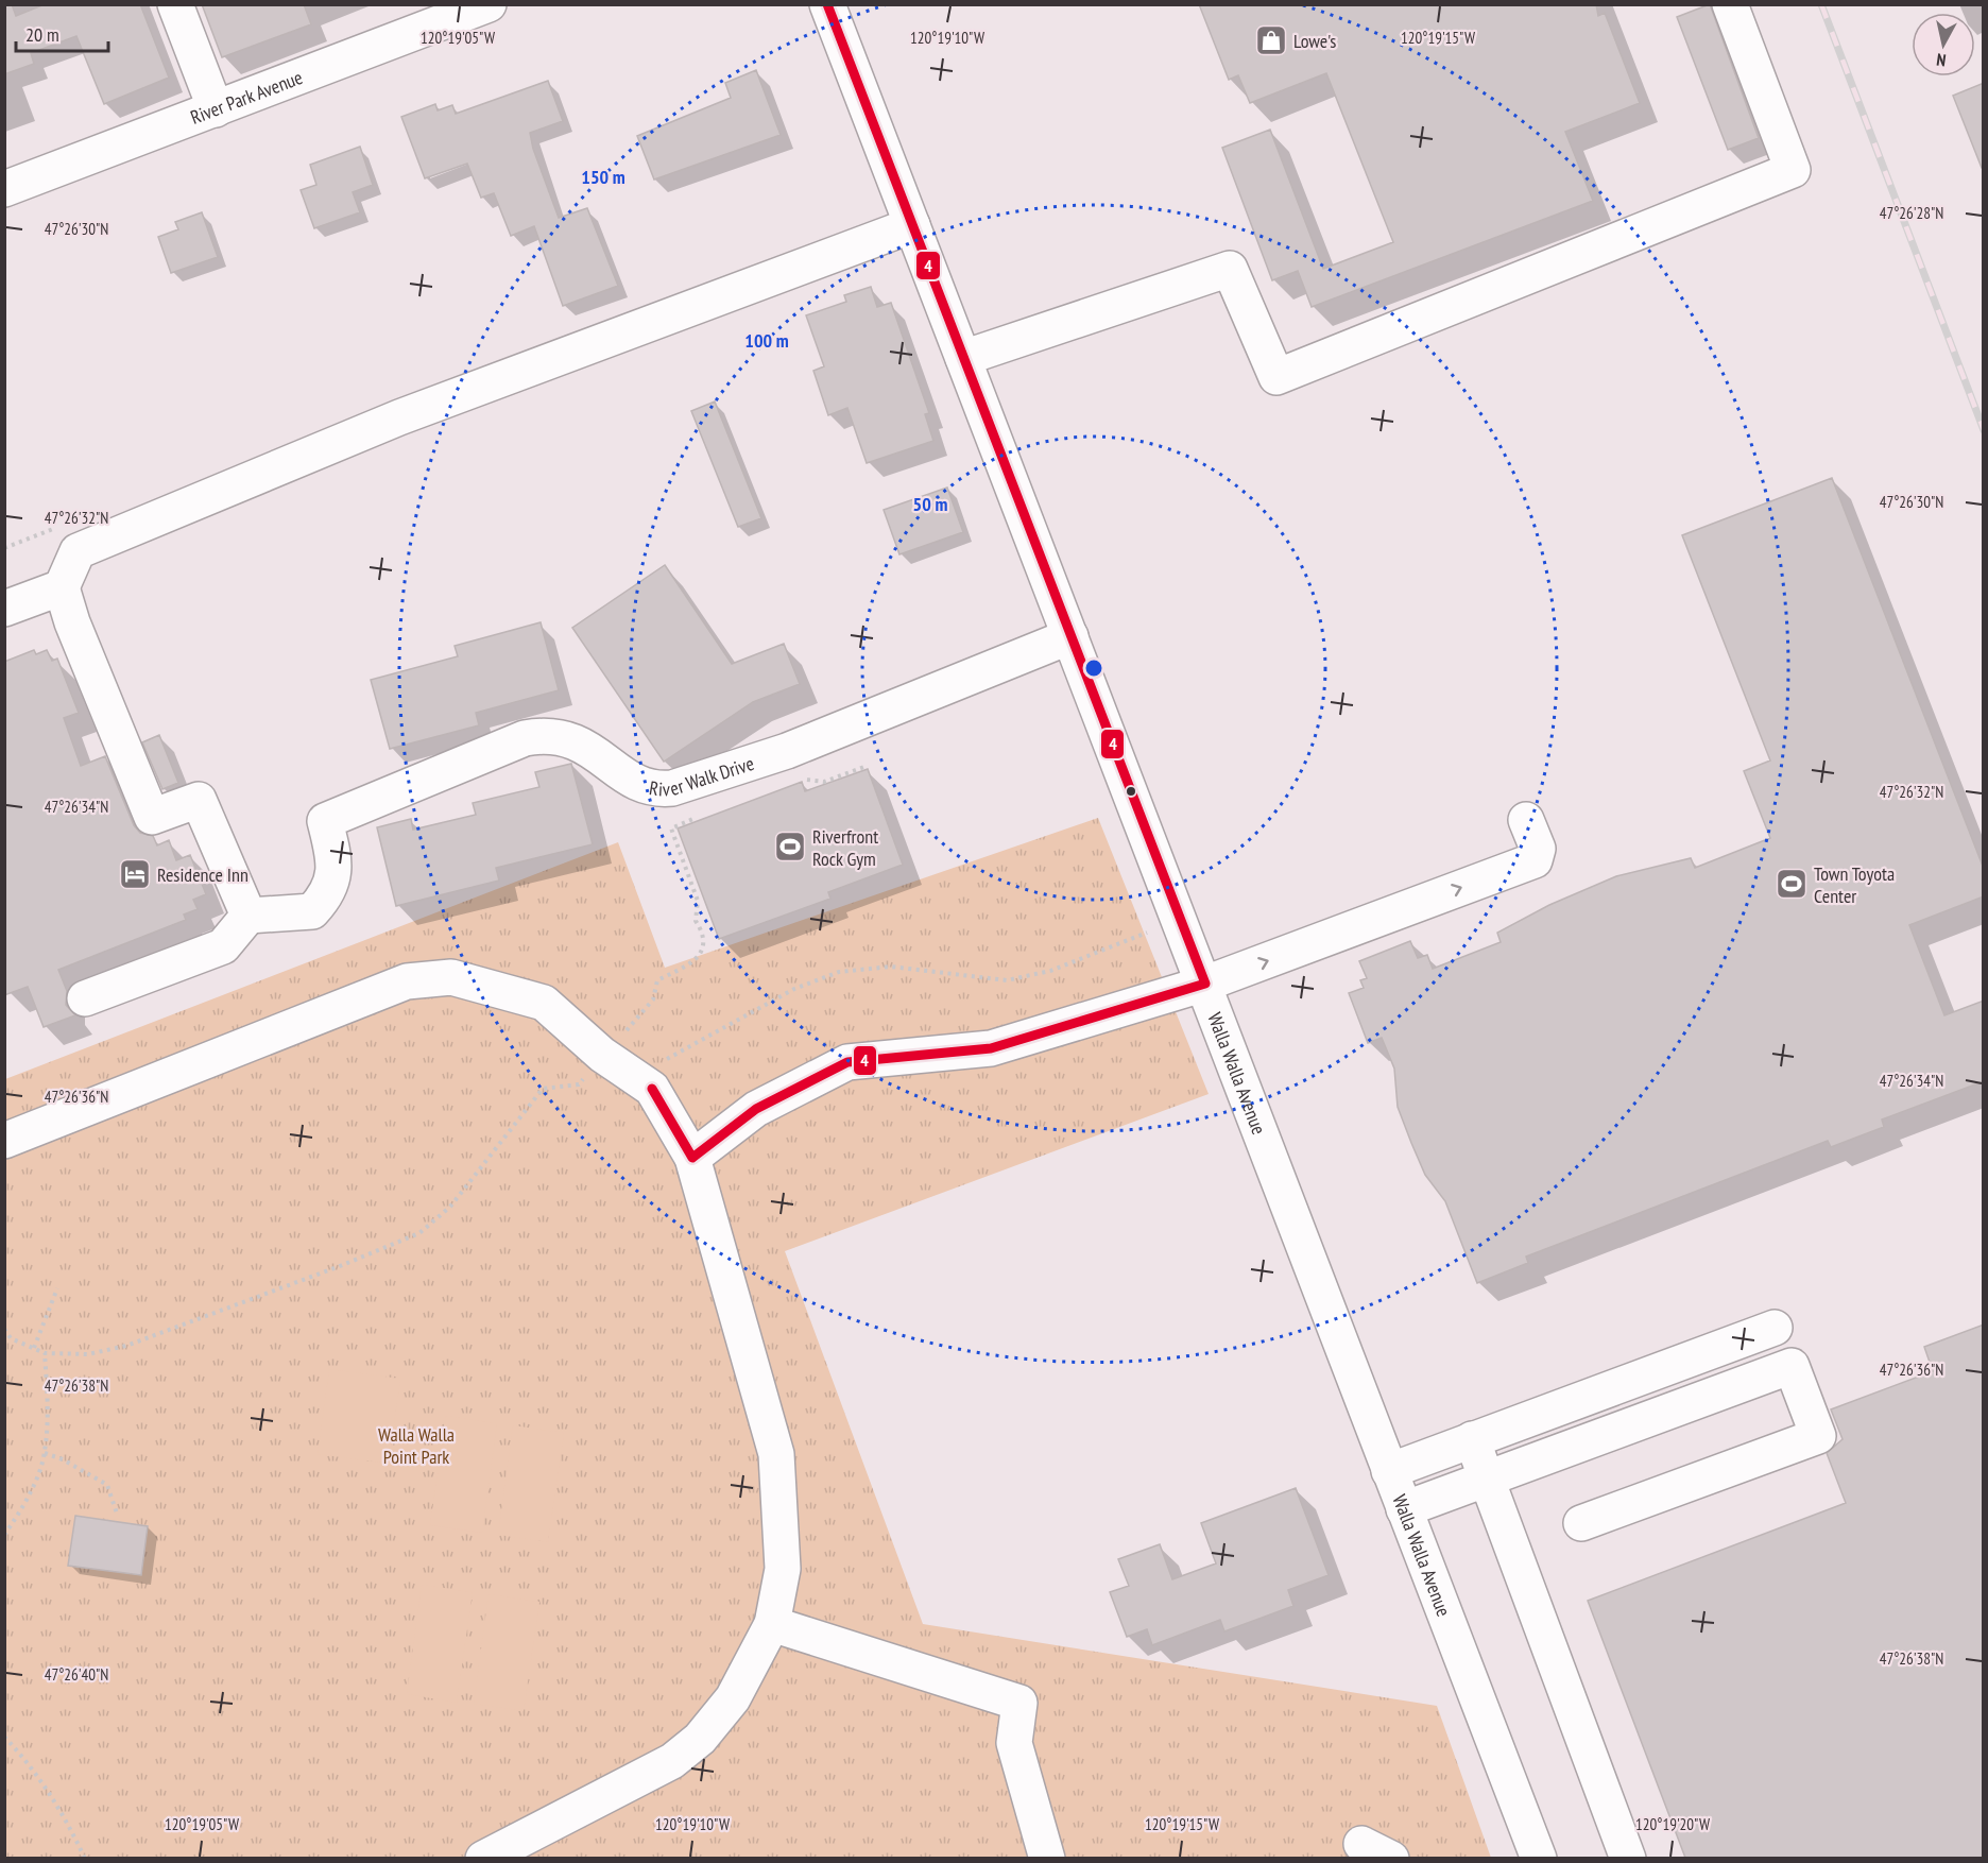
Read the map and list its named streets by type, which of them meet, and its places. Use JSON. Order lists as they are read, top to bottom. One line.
{"streets":{"street":["River Park Avenue","River Walk Drive","Walla Walla Avenue"]},"crossings":[["River Walk Drive","Walla Walla Avenue"]],"parks":["Walla Walla Point Park"],"places":{"shop":["Lowe's"],"sports":["Riverfront Rock Gym","Town Toyota Center"],"hotel":["Residence Inn"]},"lines":["transit line 4"],"scale_bar":"20 m","north":"bottom","coordinates":["120°19'05\"W","120°19'10\"W","120°19'15\"W","47°26'28\"N","47°26'30\"N","47°26'32\"N","47°26'34\"N","47°26'36\"N","47°26'38\"N","47°26'40\"N","120°19'20\"W"],"rings":["150 m","100 m","50 m"]}
